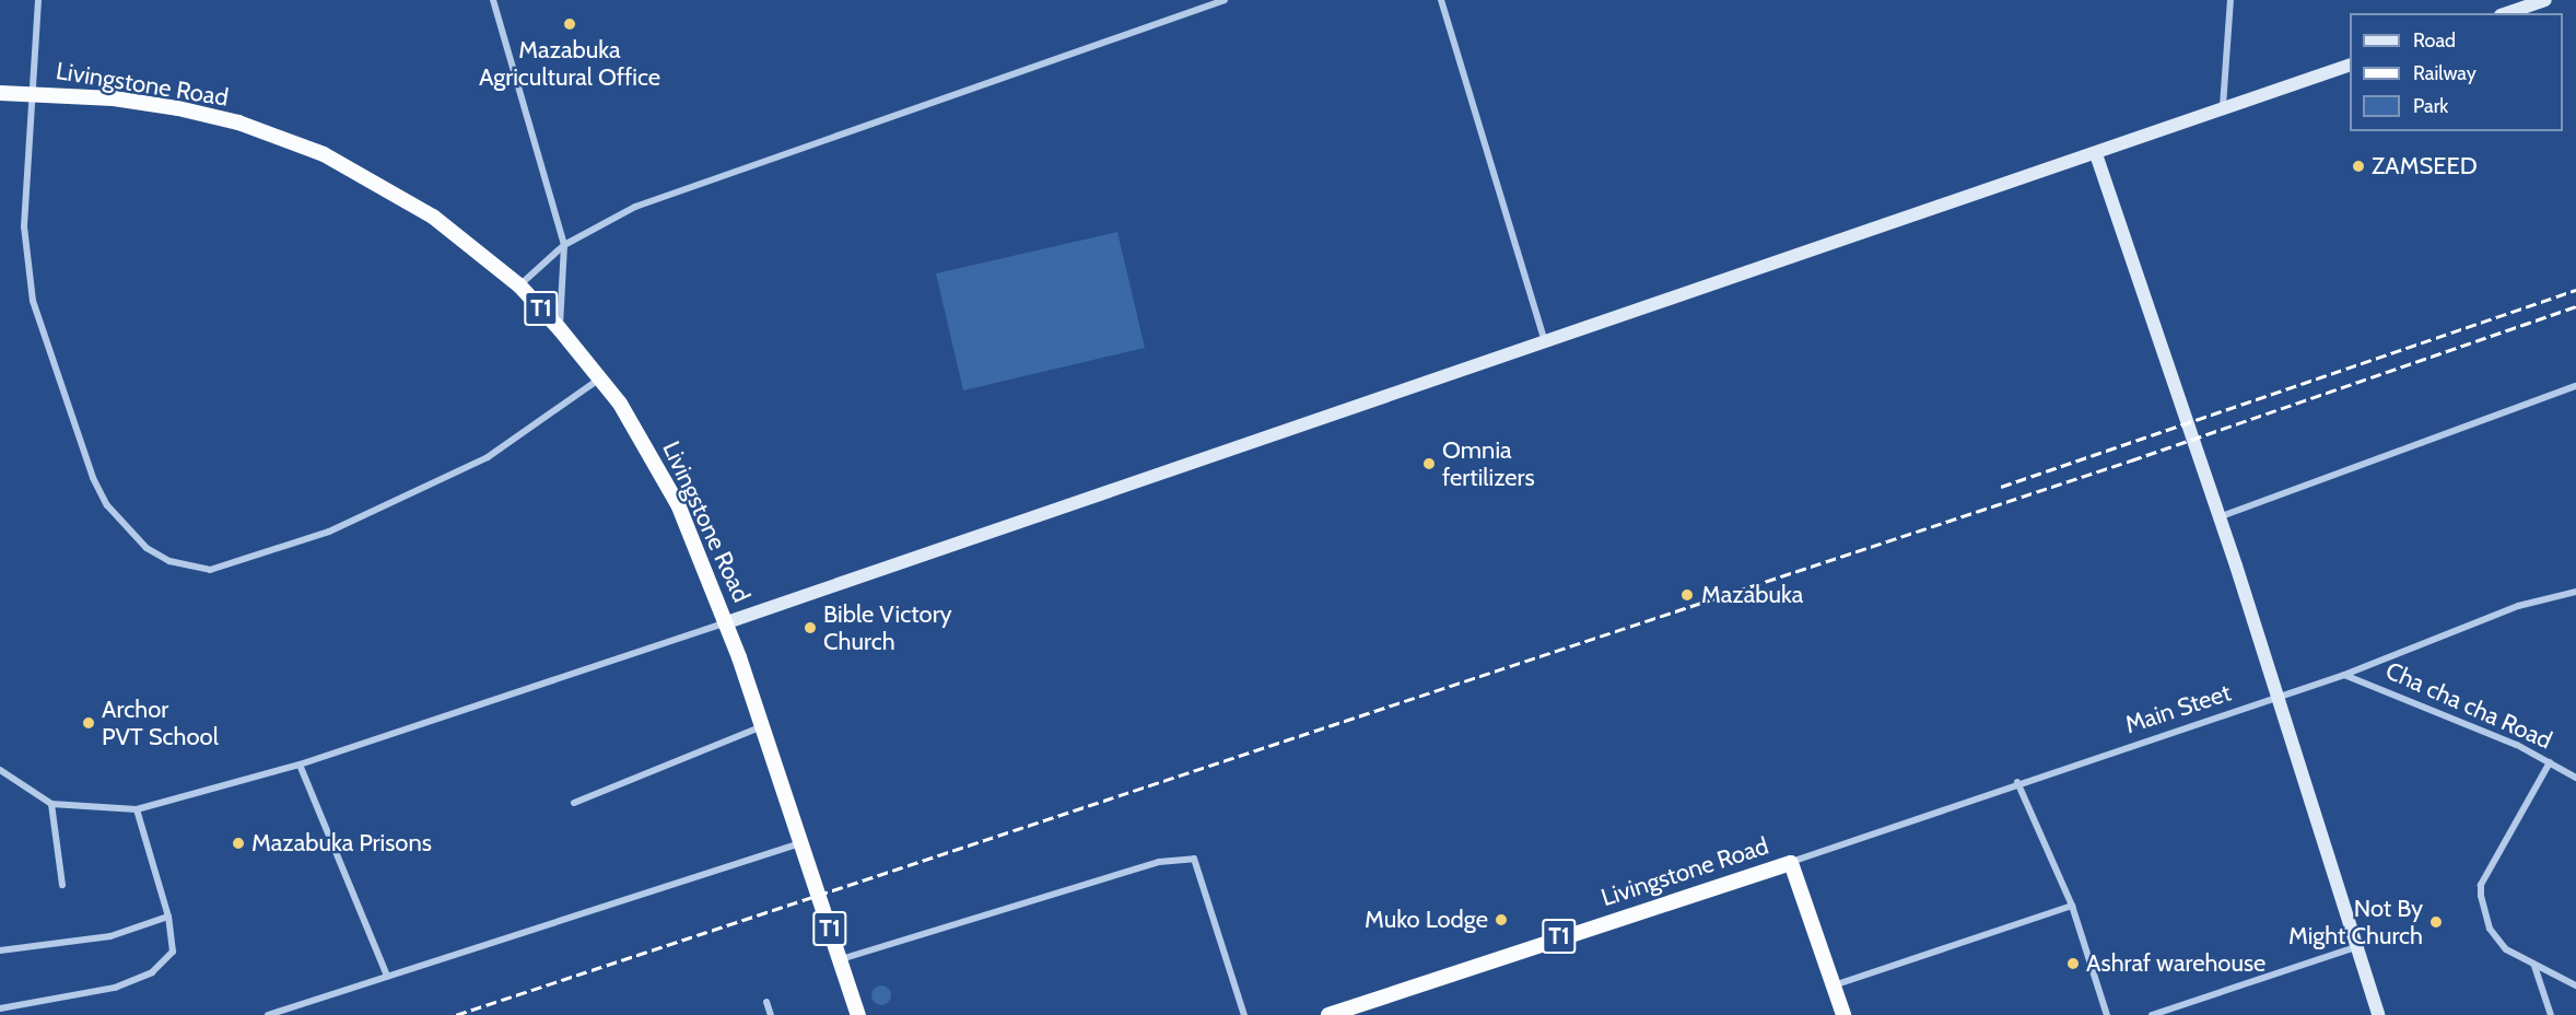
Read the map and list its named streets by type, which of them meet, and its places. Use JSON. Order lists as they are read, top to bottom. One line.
{"streets":{"highway":["Livingstone Road","T1"],"street":["Cha cha cha Road","Main Steet"]},"crossings":[["Livingstone Road","Main Steet"],["Cha cha cha Road","Main Steet"]],"places":["Mazabuka Agricultural Office","ZAMSEED","Omnia fertilizers","Mazabuka","Bible Victory Church","Archor PVT School","Mazabuka Prisons","Muko Lodge","Not By Might Church","Ashraf warehouse"],"legend":["Road","Railway","Park"]}
